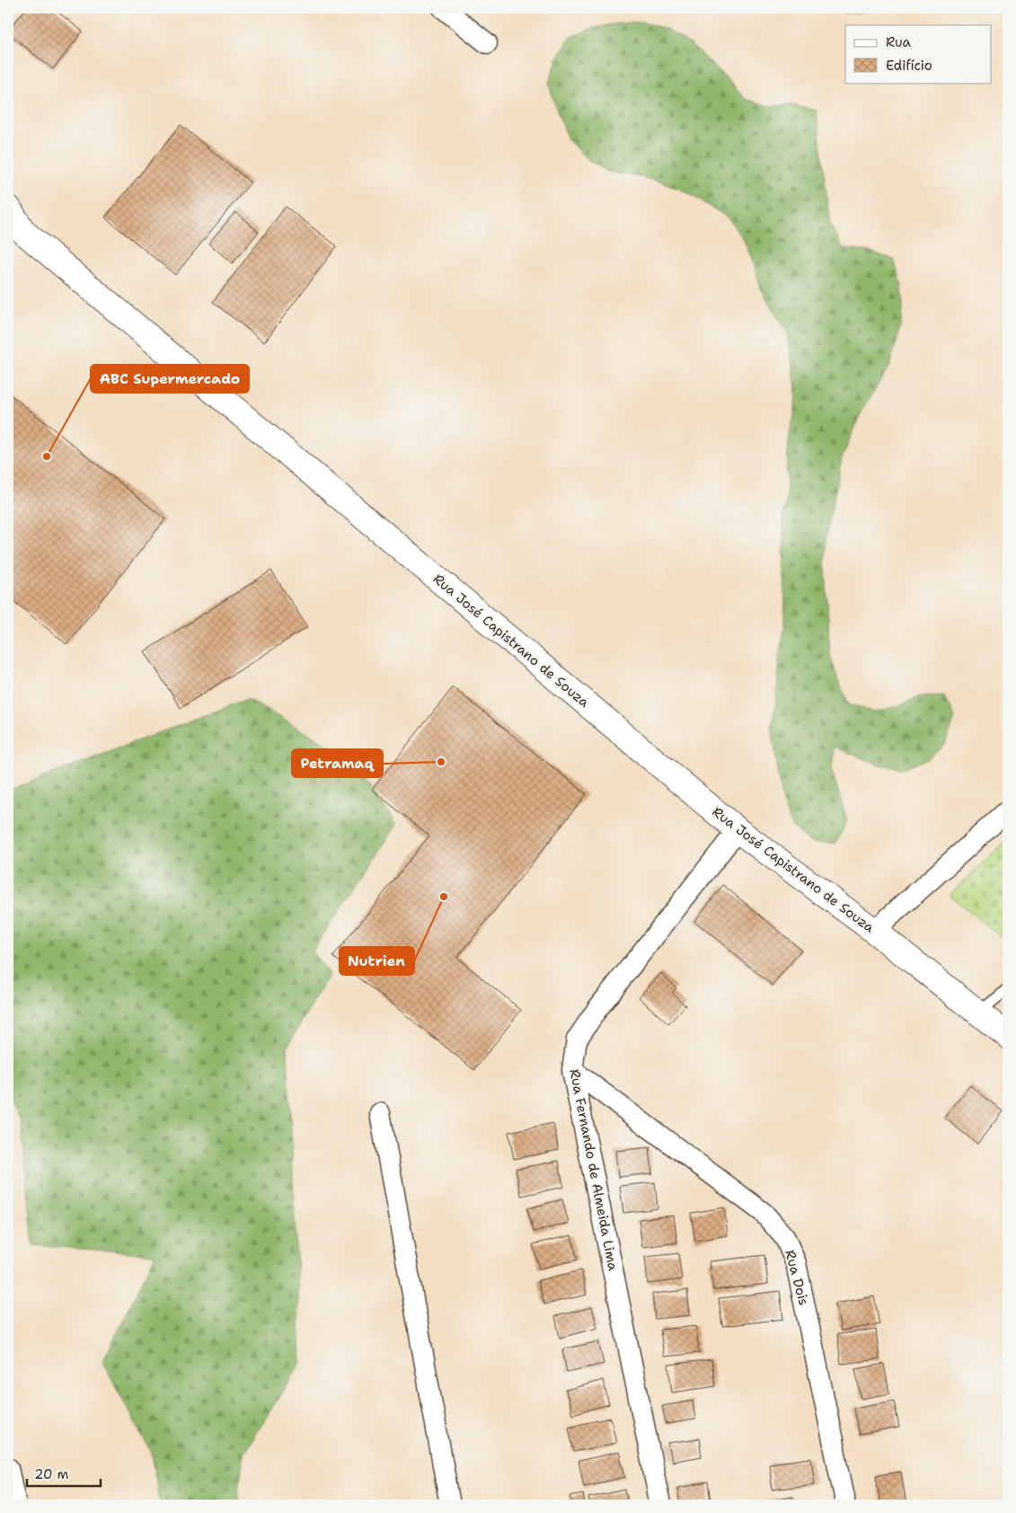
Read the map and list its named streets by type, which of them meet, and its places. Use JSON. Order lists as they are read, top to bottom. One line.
{"streets":{"main road":["Rua José Capistrano de Souza"],"street":["Rua Fernando de Almeida Lima","Rua Dois"]},"crossings":[["Rua José Capistrano de Souza","Rua Fernando de Almeida Lima"],["Rua Fernando de Almeida Lima","Rua Dois"]],"places":["ABC Supermercado","Petramaq","Nutrien"],"legend":["Rua","Edifício"],"scale_bar":"20 m"}
